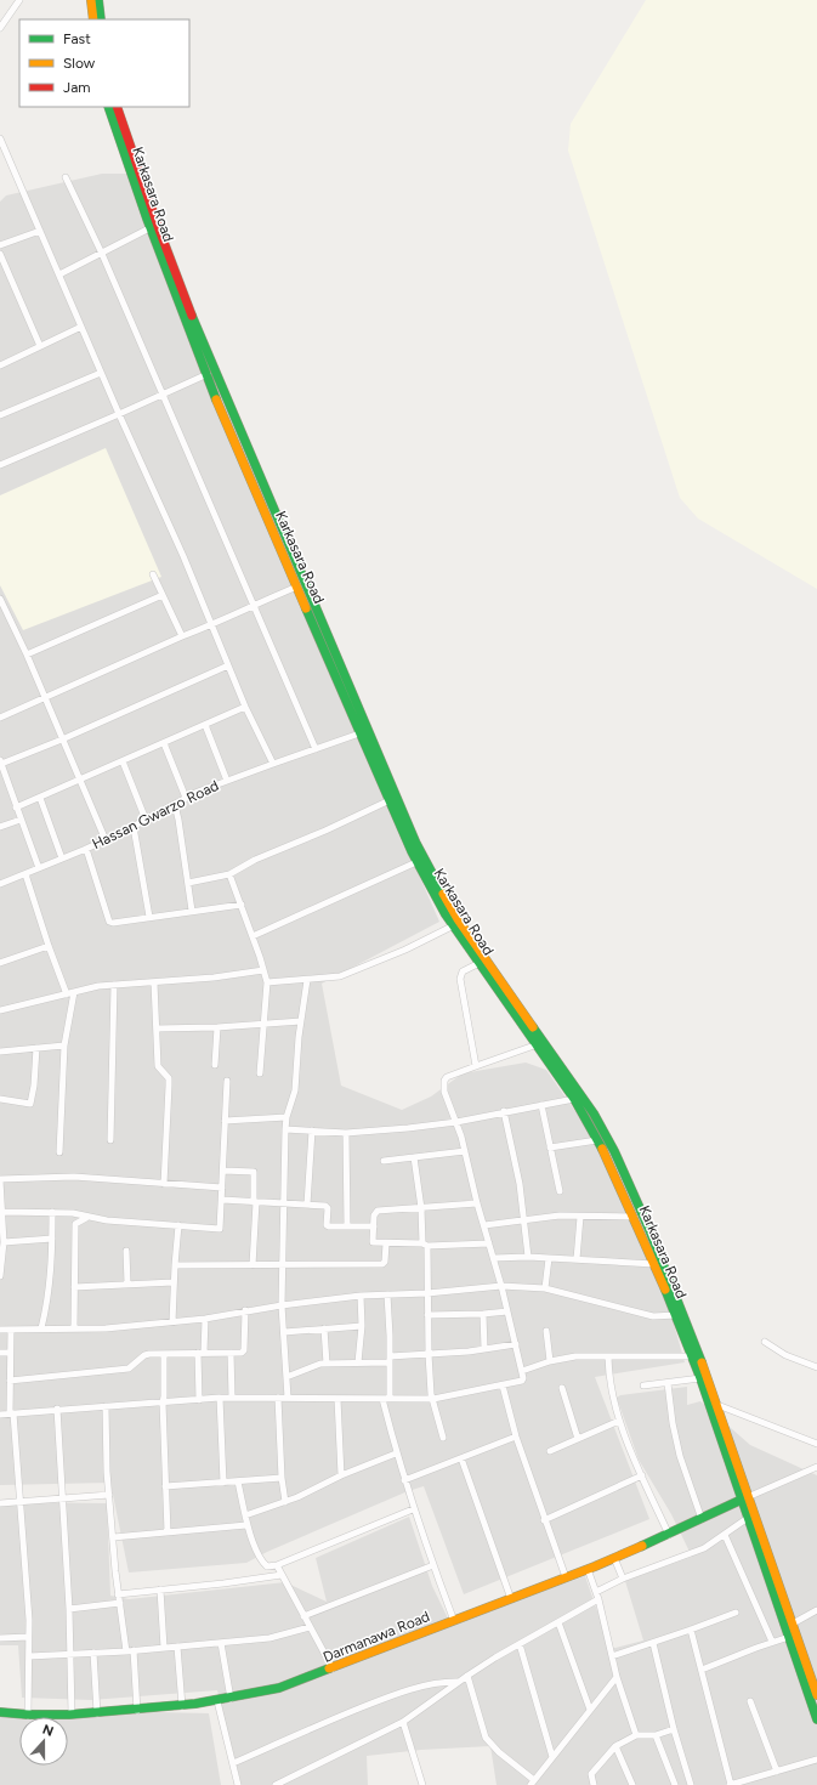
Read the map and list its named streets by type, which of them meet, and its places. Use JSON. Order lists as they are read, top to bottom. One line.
{"streets":{"main road":["Karkasara Road","Darmanawa Road"],"street":["Hassan Gwarzo Road"]},"crossings":[["Karkasara Road","Hassan Gwarzo Road"],["Karkasara Road","Darmanawa Road"]],"legend":["Fast","Slow","Jam"],"north":"top"}
